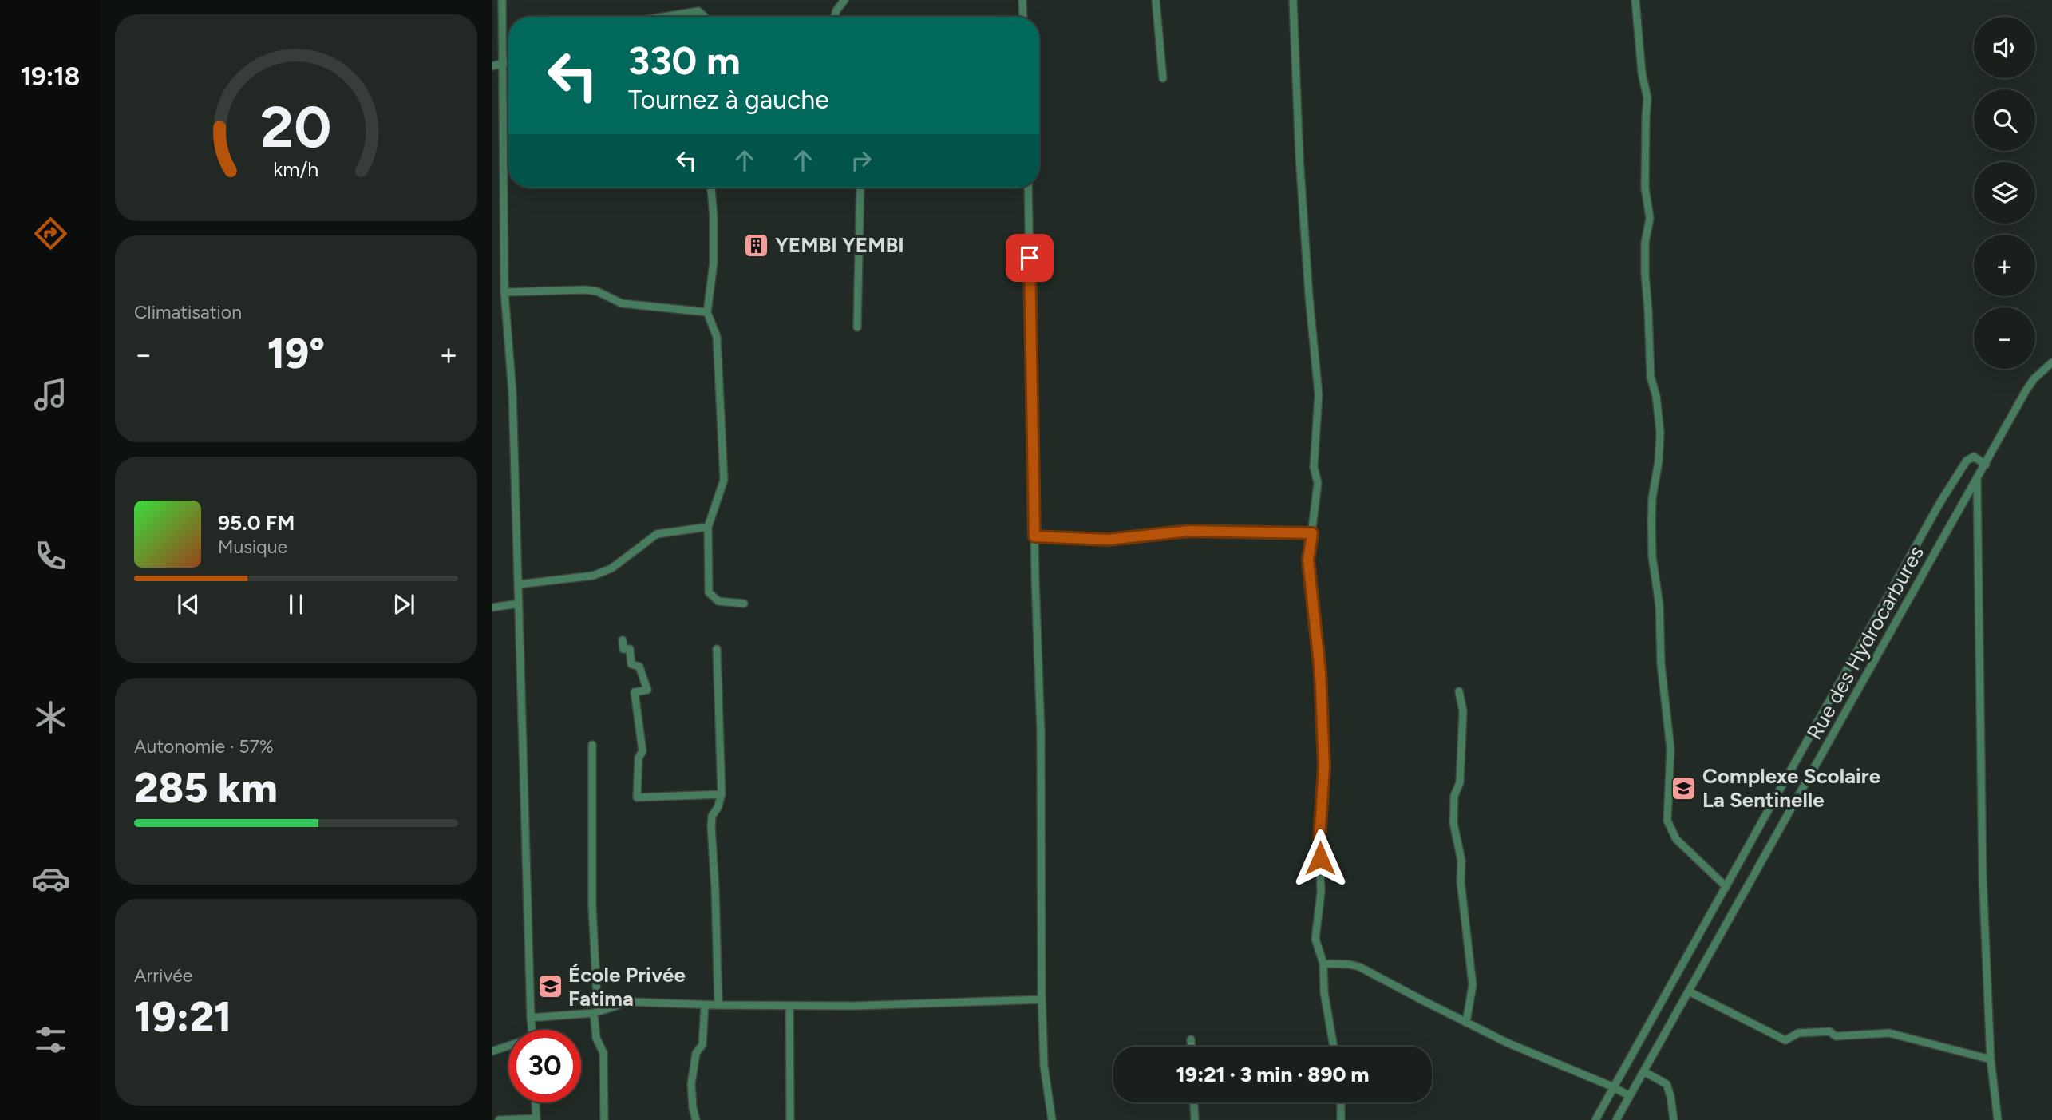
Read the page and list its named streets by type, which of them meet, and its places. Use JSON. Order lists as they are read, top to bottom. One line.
{"streets":{"street":["Rue des Hydrocarbures"]},"places":{"building":["YEMBI YEMBI"],"school or university":["Complexe Scolaire La Sentinelle","École Privée Fatima"]},"page":{"tabs":"19:18","map_buttons":["+","−"],"turn":["330 m","Tournez à gauche"],"tile":["Climatisation",["Autonomie · 57%","285 km"],["Arrivée","19:21"]],"heat":["−","19°","+"],"song":["95.0 FM","Musique"],"limit":"30","trip":"19:21 · 3 min · 890 m","gauge":["20","km/h"]}}
